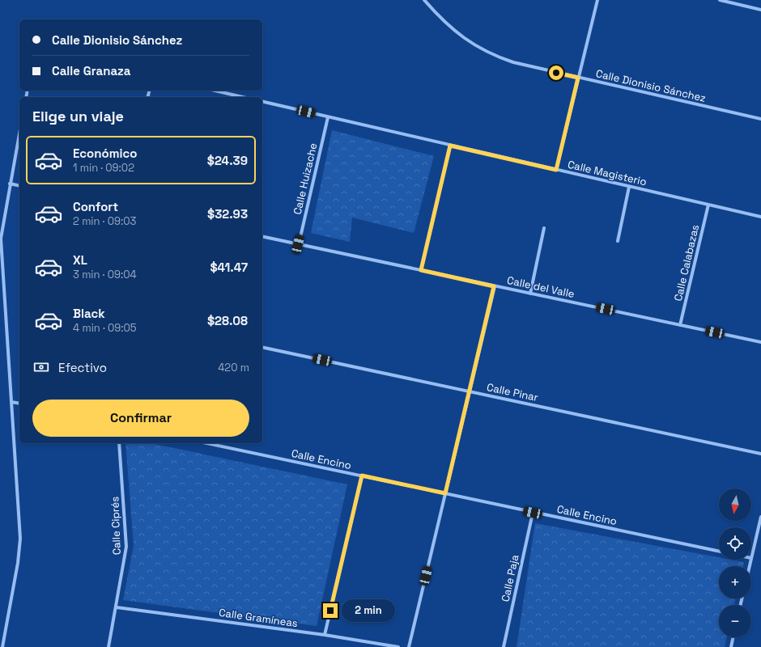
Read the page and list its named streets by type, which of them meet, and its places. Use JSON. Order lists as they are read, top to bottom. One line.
{"streets":{"street":["Calle Dionisio Sánchez","Calle Magisterio","Calle Huizache","Calle Calabazas","Calle del Valle","Calle Pinar","Calle Encino","Calle Ciprés","Calle Paja","Calle Gramíneas"]},"crossings":[["Calle Magisterio","Calle Huizache"],["Calle Magisterio","Calle Calabazas"],["Calle Huizache","Calle del Valle"],["Calle Calabazas","Calle del Valle"],["Calle Encino","Calle Paja"],["Calle Ciprés","Calle Gramíneas"]],"north":"bottom","page":{"banner":["Calle Dionisio Sánchez","Calle Granaza"],"heading":"Elige un viaje","list":[{"name":"Económico","note":"1 min · 09:02","value":"$24.39"},{"name":"Confort","note":"2 min · 09:03","value":"$32.93"},{"name":"XL","note":"3 min · 09:04","value":"$41.47"},{"name":"Black","note":"4 min · 09:05","value":"$28.08"}],"pay":["Efectivo","420 m"],"buttons":"Confirmar","map_buttons":["+","−"],"bubble":"2 min"}}
